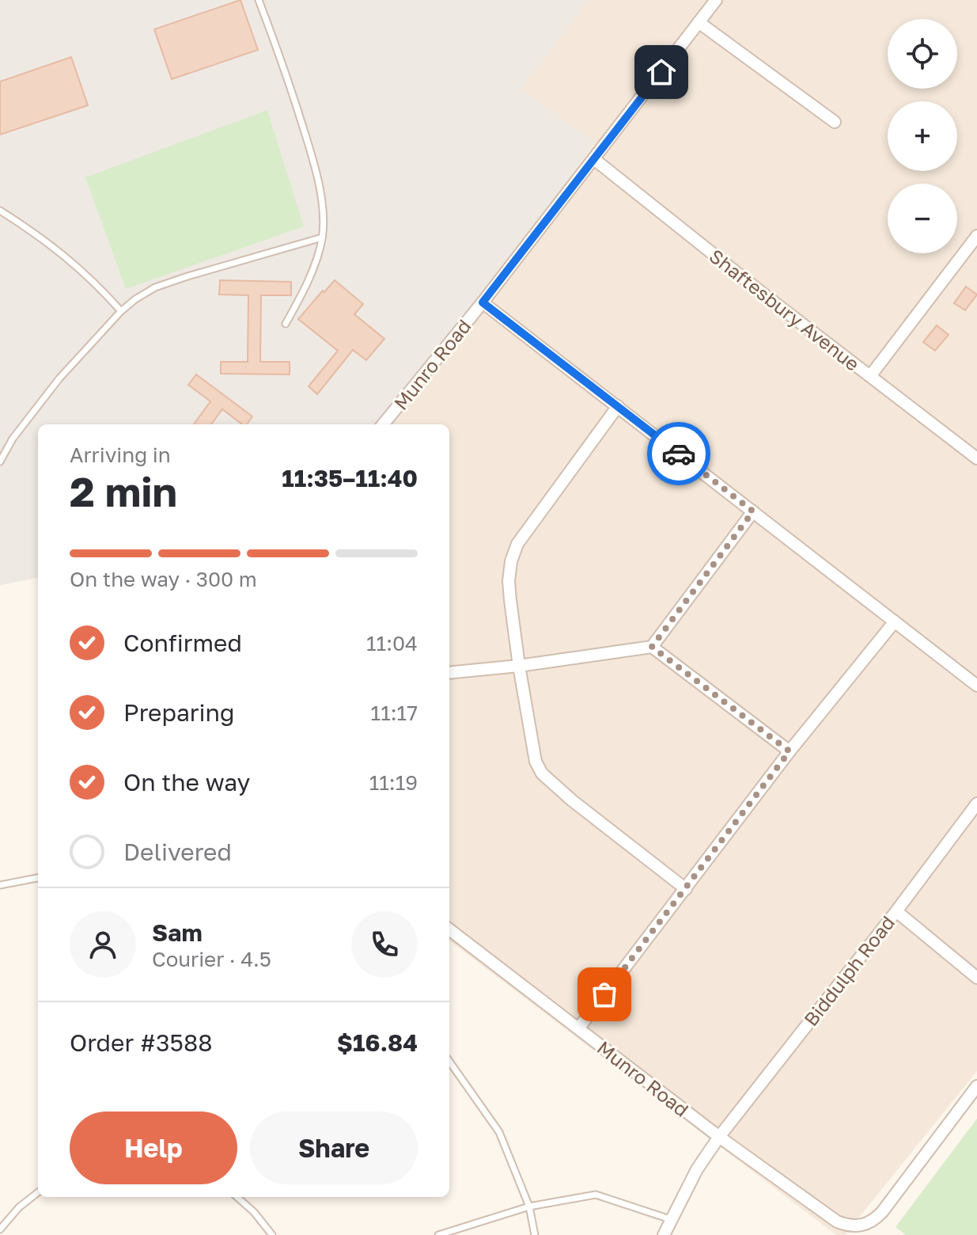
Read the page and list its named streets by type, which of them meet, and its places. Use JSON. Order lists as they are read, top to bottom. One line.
{"streets":{"street":["Shaftesbury Avenue","Munro Road","Biddulph Road"]},"crossings":[["Shaftesbury Avenue","Munro Road"],["Munro Road","Biddulph Road"]],"page":{"map_buttons":["+","−"],"heading":["2 min","Arriving in","11:35–11:40"],"panel":["Sam","Courier · 4.5","Order #3588","$16.84"],"bar":"On the way · 300 m","list":[["Confirmed","11:04"],["Preparing","11:17"],["On the way","11:19"],"Delivered"],"buttons":["Help","Share"]}}
